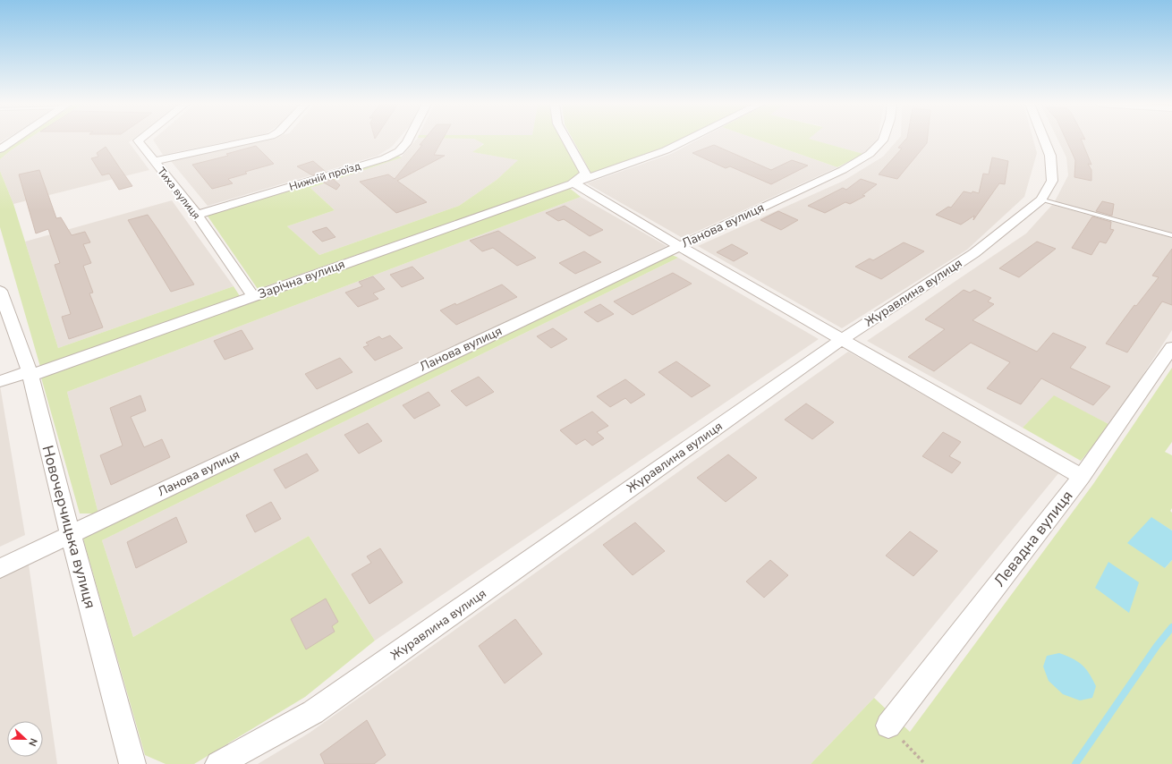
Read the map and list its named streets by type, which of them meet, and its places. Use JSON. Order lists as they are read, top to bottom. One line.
{"streets":{"street":["Нижній проїзд","Тиха вулиця","Ланова вулиця","Зарічна вулиця","Журавлина вулиця","Новочерчицька вулиця","Левадна вулиця"]},"crossings":[["Нижній проїзд","Тиха вулиця"],["Тиха вулиця","Зарічна вулиця"],["Ланова вулиця","Новочерчицька вулиця"],["Зарічна вулиця","Новочерчицька вулиця"]],"north":"right"}
